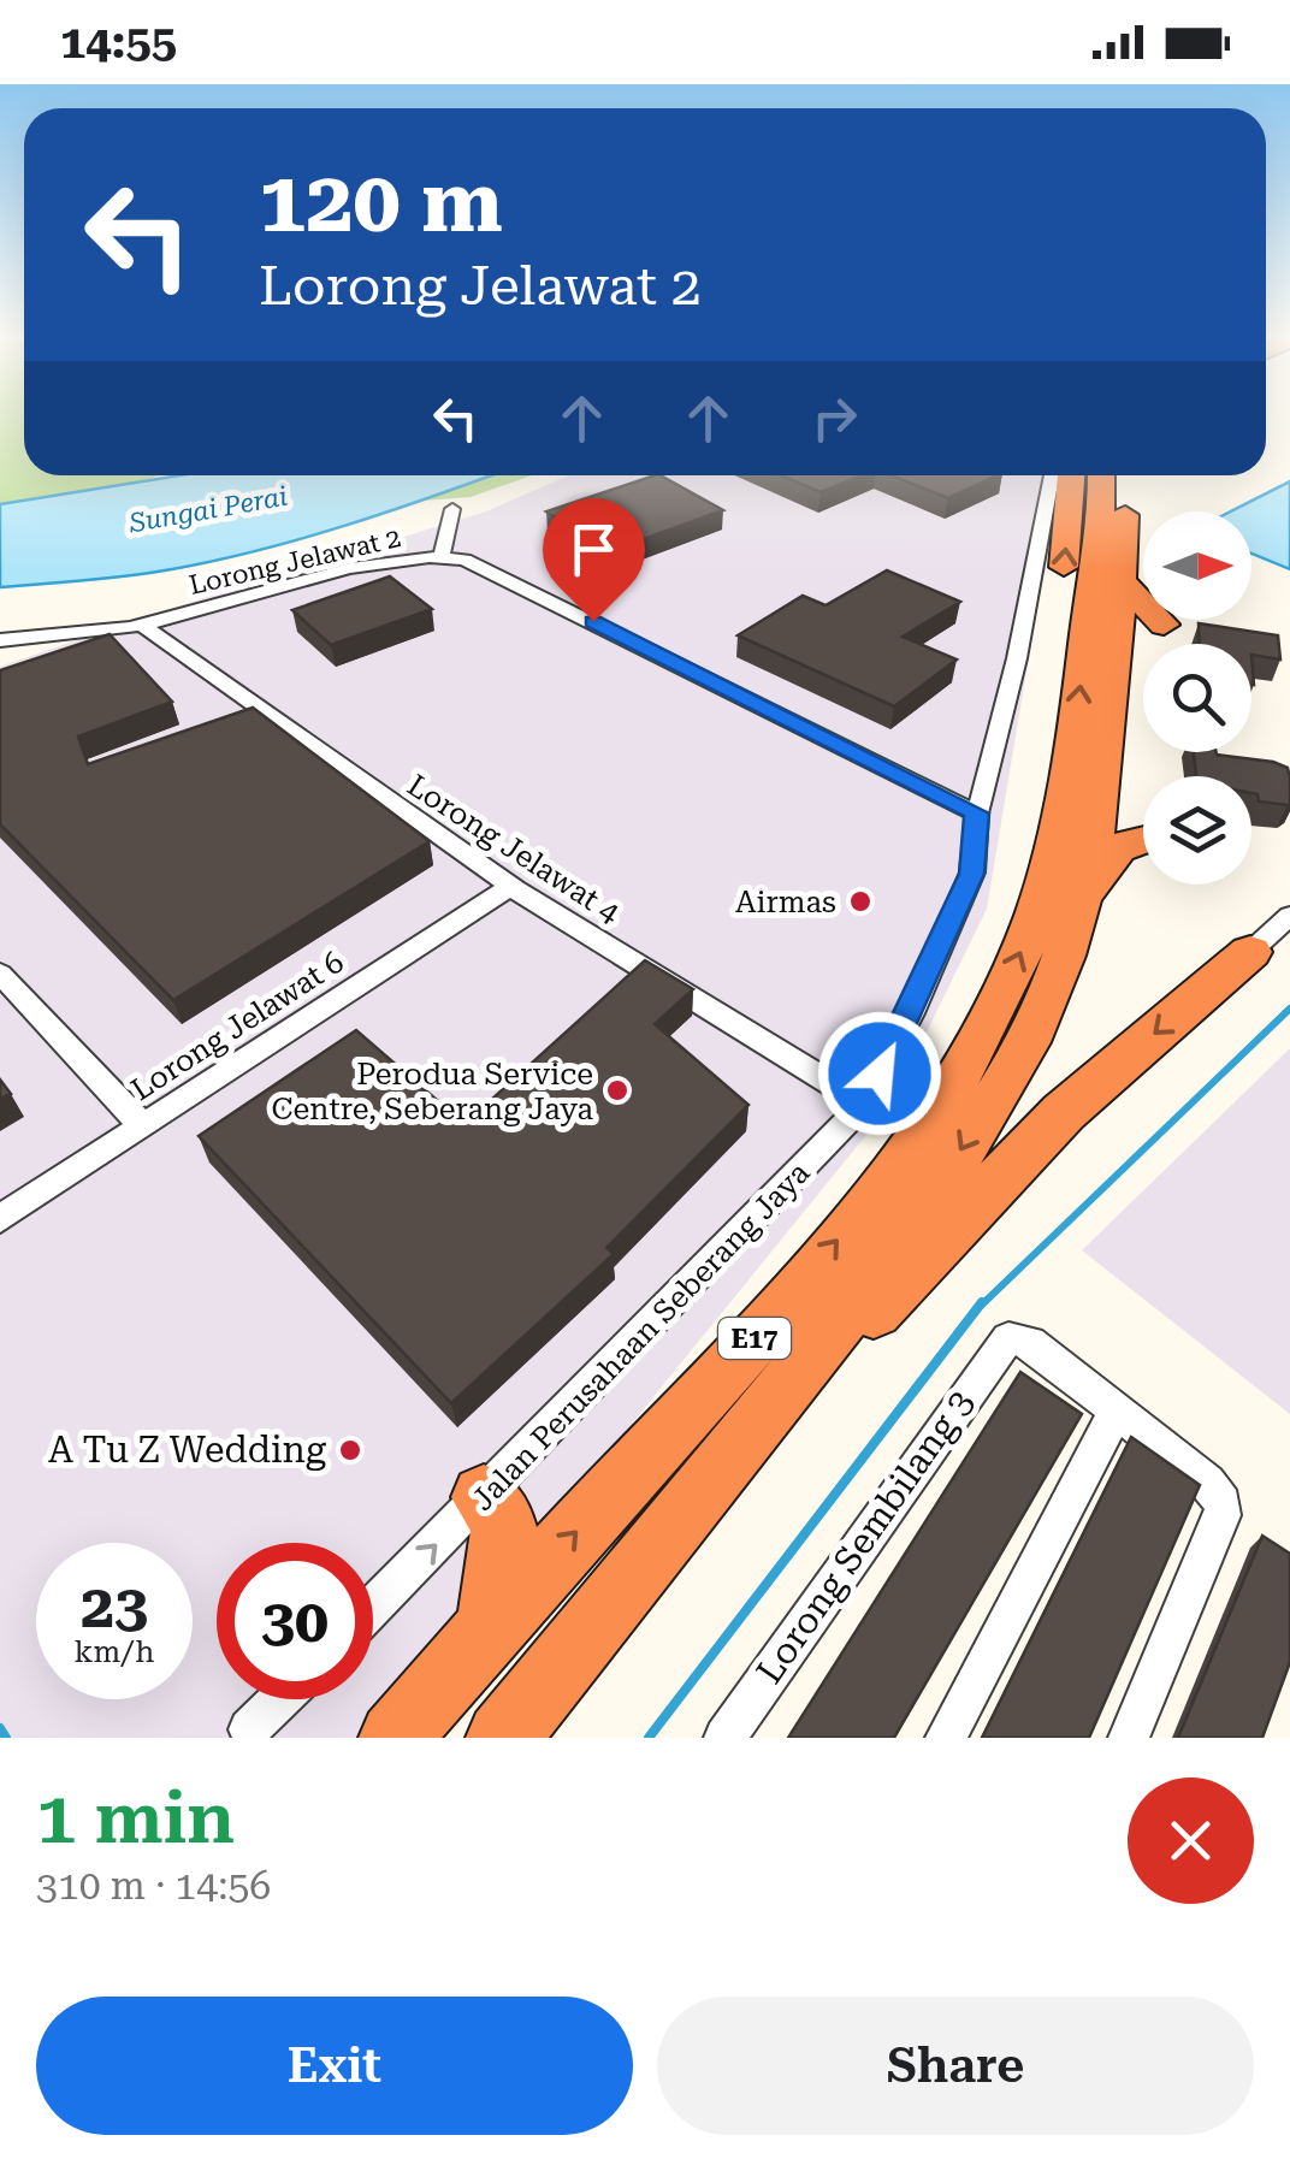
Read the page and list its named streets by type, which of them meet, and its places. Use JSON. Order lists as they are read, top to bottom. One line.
{"streets":{"highway":["E17"],"street":["Lorong Jelawat 2","Lorong Jelawat 4","Lorong Jelawat 6","Jalan Perusahaan Seberang Jaya","Lorong Sembilang 3"]},"crossings":[["Lorong Jelawat 2","Lorong Jelawat 4"],["Lorong Jelawat 2","Jalan Perusahaan Seberang Jaya"],["Lorong Jelawat 4","Lorong Jelawat 6"],["Lorong Jelawat 4","Jalan Perusahaan Seberang Jaya"]],"water":["Sungai Perai"],"places":["Airmas","Perodua Service Centre, Seberang Jaya","A Tu Z Wedding"],"north":"right","page":{"status":"14:55","turn":["120 m","Lorong Jelawat 2"],"speed":"23 km/h","limit":"30","heading":["1 min","310 m · 14:56"],"buttons":["Exit","Share"]}}
